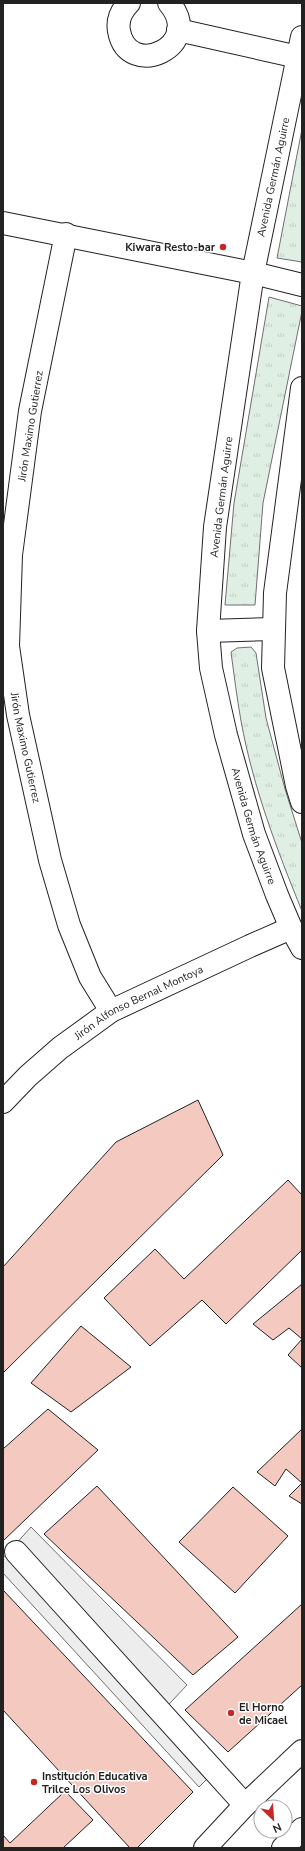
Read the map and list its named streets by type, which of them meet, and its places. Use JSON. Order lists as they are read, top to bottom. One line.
{"streets":{"main road":["Avenida Germán Aguirre","Jirón Maximo Gutierrez","Jirón Alfonso Bernal Montoya"]},"crossings":[["Avenida Germán Aguirre","Jirón Alfonso Bernal Montoya"],["Jirón Maximo Gutierrez","Jirón Alfonso Bernal Montoya"]],"places":["Kiwara Resto-bar","El Horno de Micael","Institución Educativa Trilce Los Olivos"],"north":"bottom right"}
